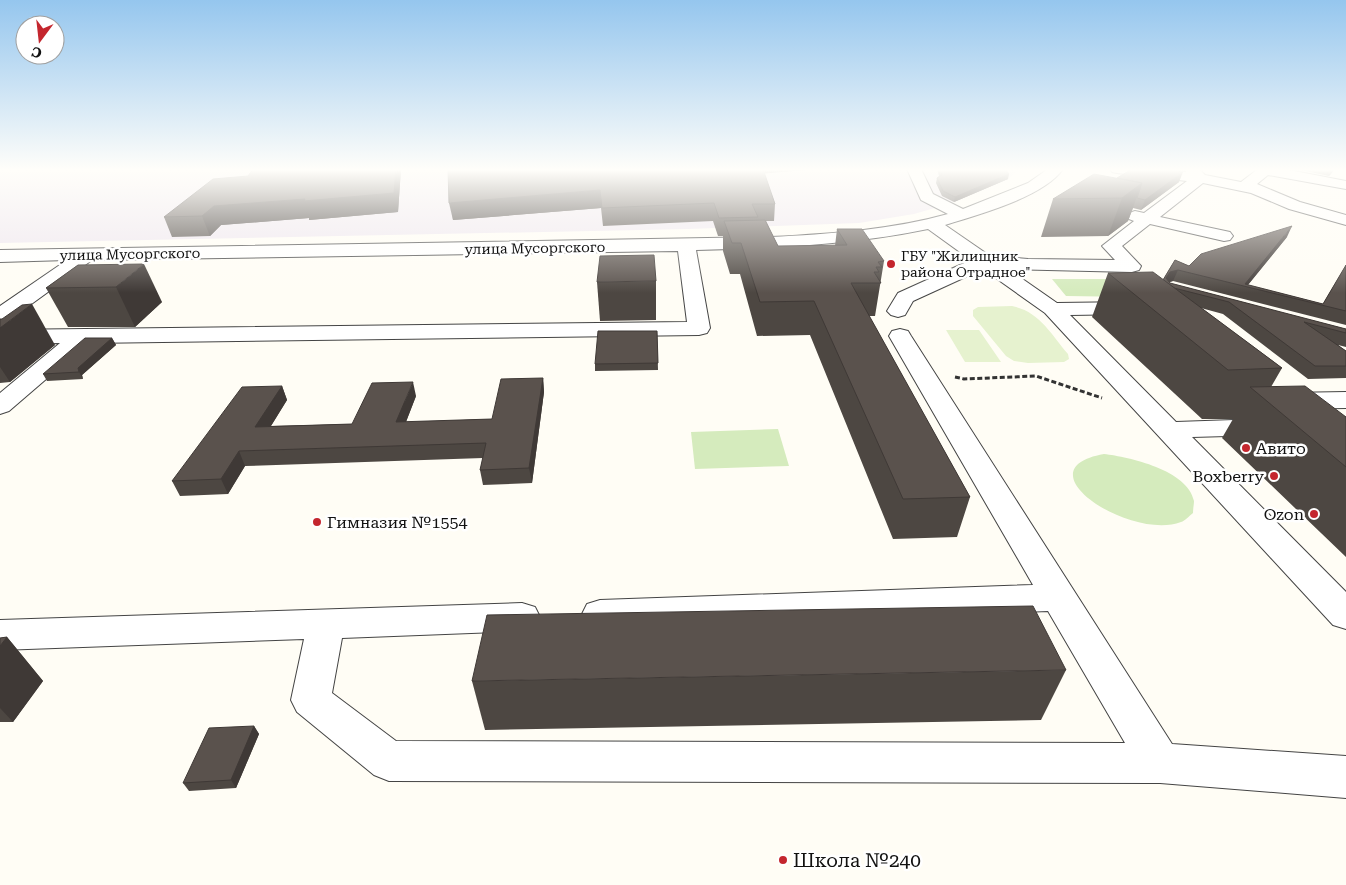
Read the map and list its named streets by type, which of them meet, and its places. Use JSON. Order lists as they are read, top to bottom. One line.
{"streets":{"street":["улица Мусоргского"]},"places":["ГБУ \"Жилищник района Отрадное\"","Авито","Boxberry","Ozon","Гимназия №1554","Школа №240"],"north":"bottom"}
